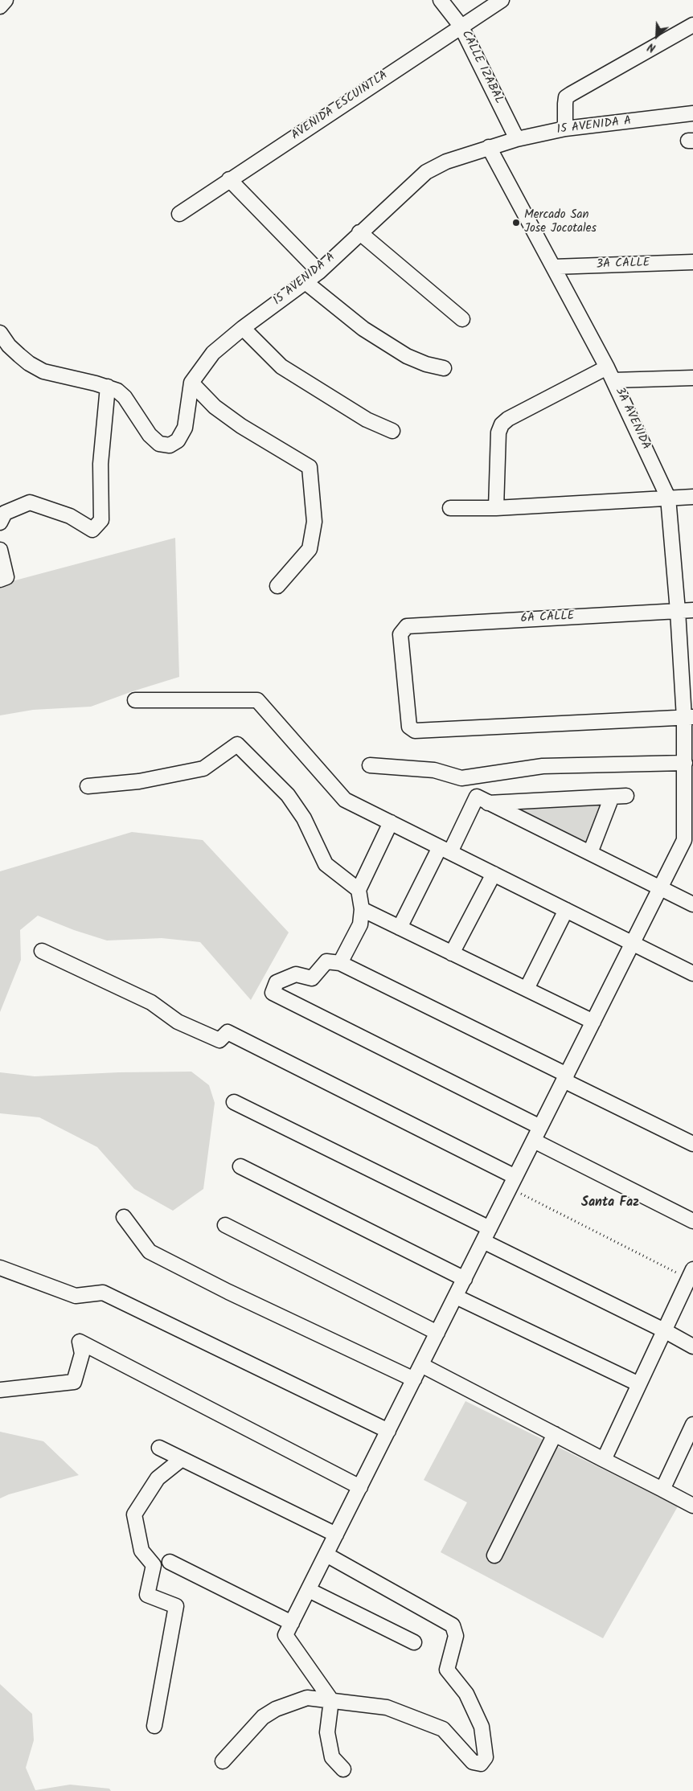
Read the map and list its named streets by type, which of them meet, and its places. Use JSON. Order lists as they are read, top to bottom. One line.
{"streets":{"street":["CALLE IZABAL","AVENIDA ESCUINTLA","15 AVENIDA A","3A CALLE","3A AVENIDA","6A CALLE"]},"crossings":[["CALLE IZABAL","AVENIDA ESCUINTLA"],["CALLE IZABAL","15 AVENIDA A"],["15 AVENIDA A","3A AVENIDA"],["3A CALLE","3A AVENIDA"],["3A AVENIDA","6A CALLE"]],"districts":["Santa Faz"],"places":["Mercado San Jose Jocotales"],"north":"bottom left"}
